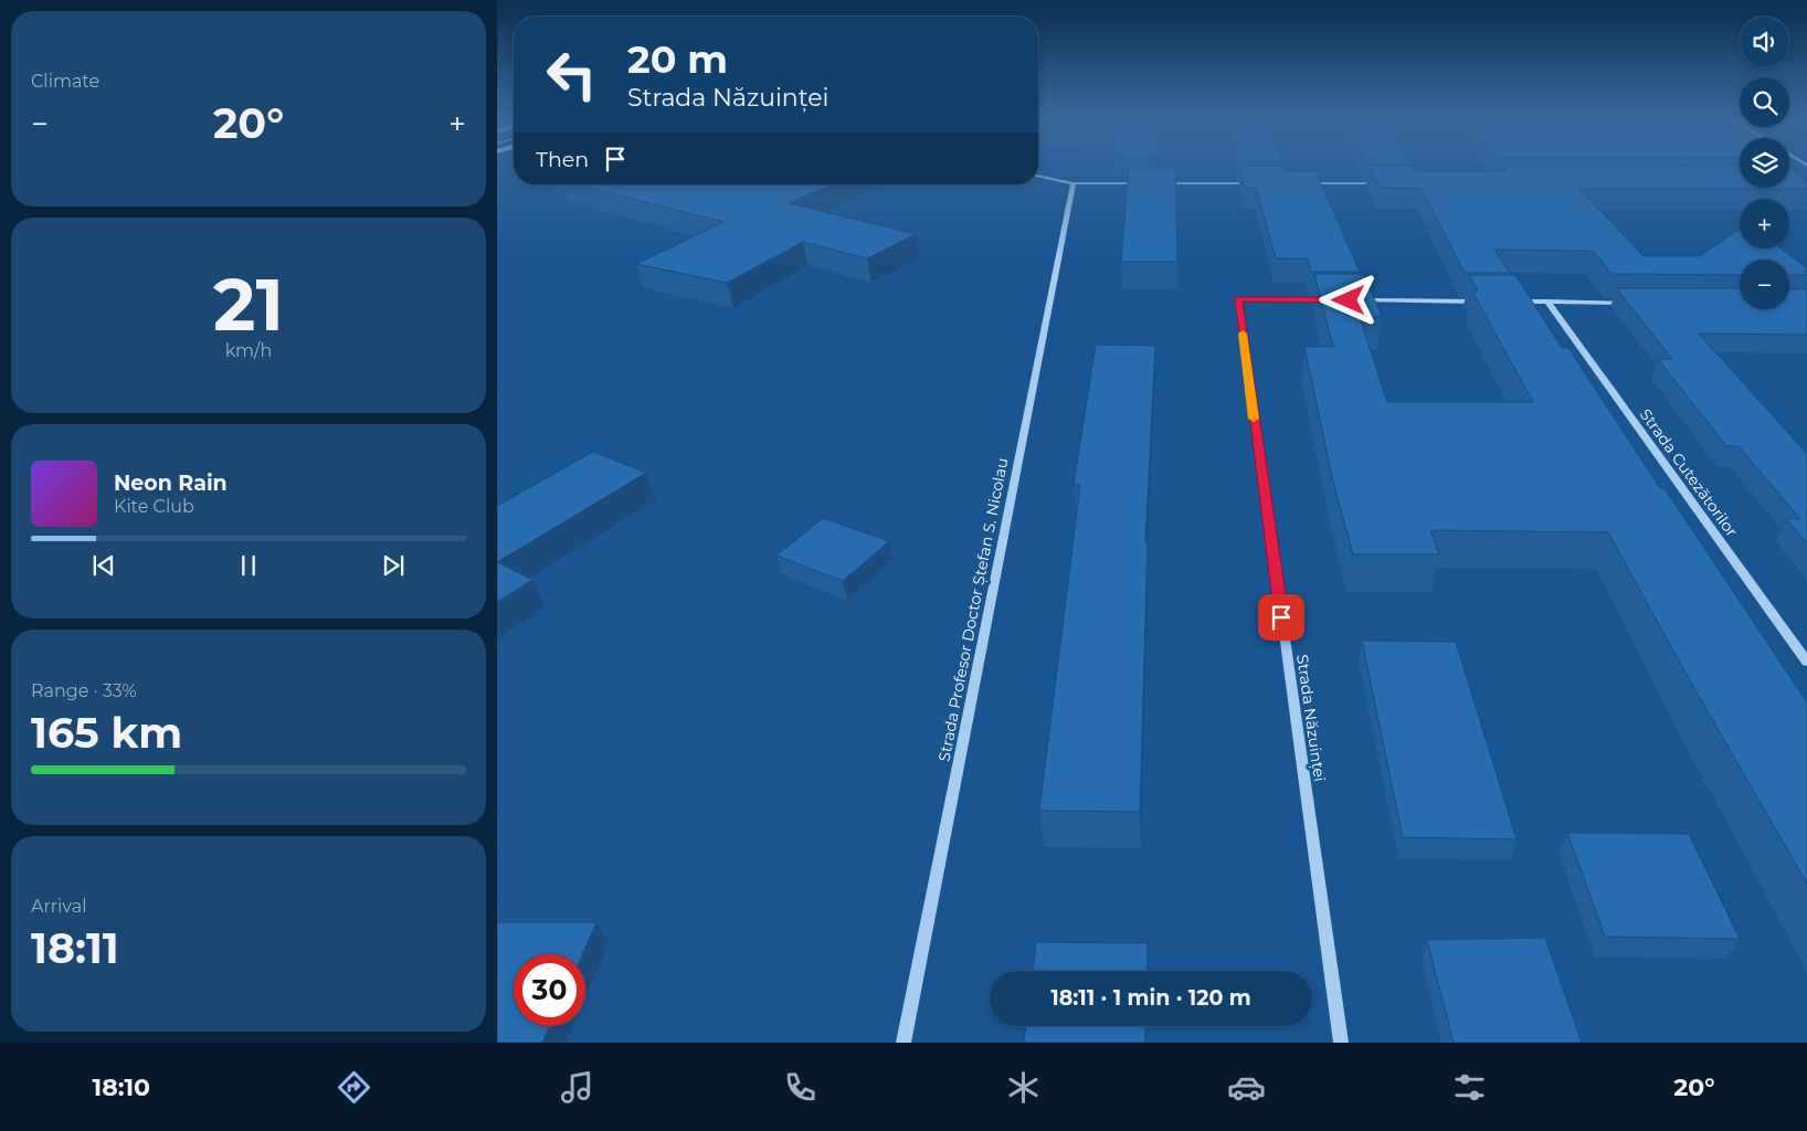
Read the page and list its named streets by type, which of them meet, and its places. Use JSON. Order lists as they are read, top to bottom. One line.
{"streets":{"street":["Strada Cutezătorilor","Strada Profesor Doctor Ștefan S. Nicolau","Strada Năzuinței"]},"page":{"tile":["Climate",["21","km/h"],["Range · 33%","165 km"],["Arrival","18:11"]],"map_buttons":["+","−"],"turn":["20 m","Strada Năzuinței"],"heat":["−","20°","+"],"then":"Then","song":["Neon Rain","Kite Club"],"limit":"30","trip":"18:11 · 1 min · 120 m","tabs":["18:10","20°"]}}
